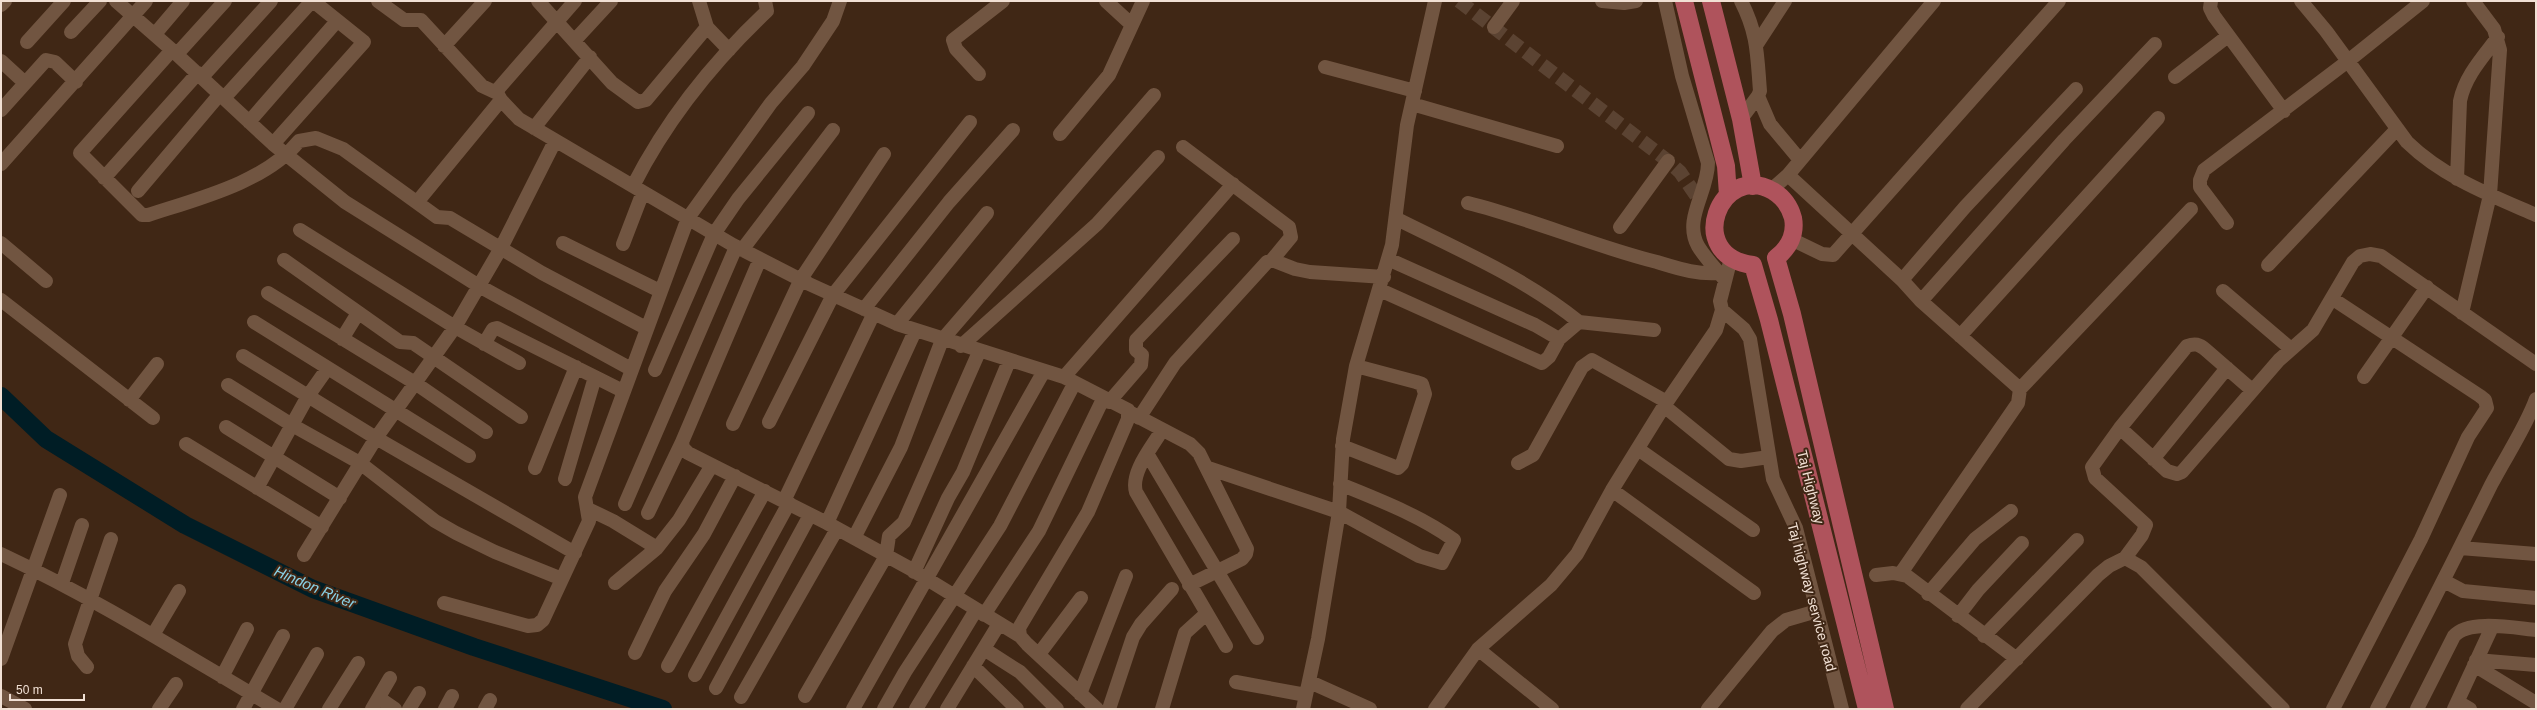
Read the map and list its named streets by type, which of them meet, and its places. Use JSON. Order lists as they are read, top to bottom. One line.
{"streets":{"main road":["Taj Highway"],"street":["Taj highway service road"]},"water":["Hindon River"],"scale_bar":"50 m"}
